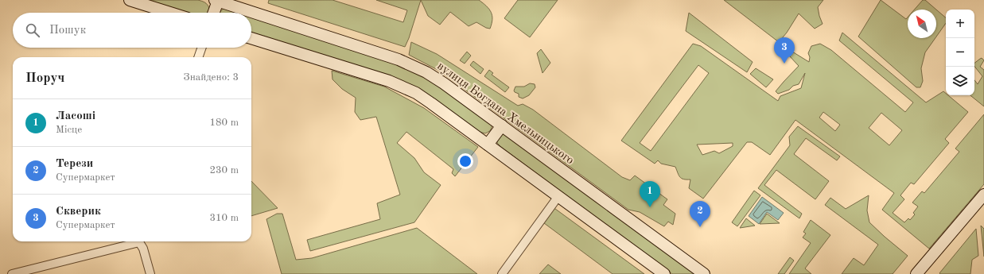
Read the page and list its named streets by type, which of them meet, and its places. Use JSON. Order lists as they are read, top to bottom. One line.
{"streets":{"street":["вулиця Богдана Хмельницького"]},"north":"top left","page":{"map_buttons":["+","−"],"search":"Пошук","pins":["3","1","2"],"heading":["Поруч","Знайдено: 3"],"list":[{"mark":"1","name":"Ласоші","note":"Місце","value":"180 m"},{"mark":"2","name":"Терези","note":"Супермаркет","value":"230 m"},{"mark":"3","name":"Скверик","note":"Супермаркет","value":"310 m"}]}}
